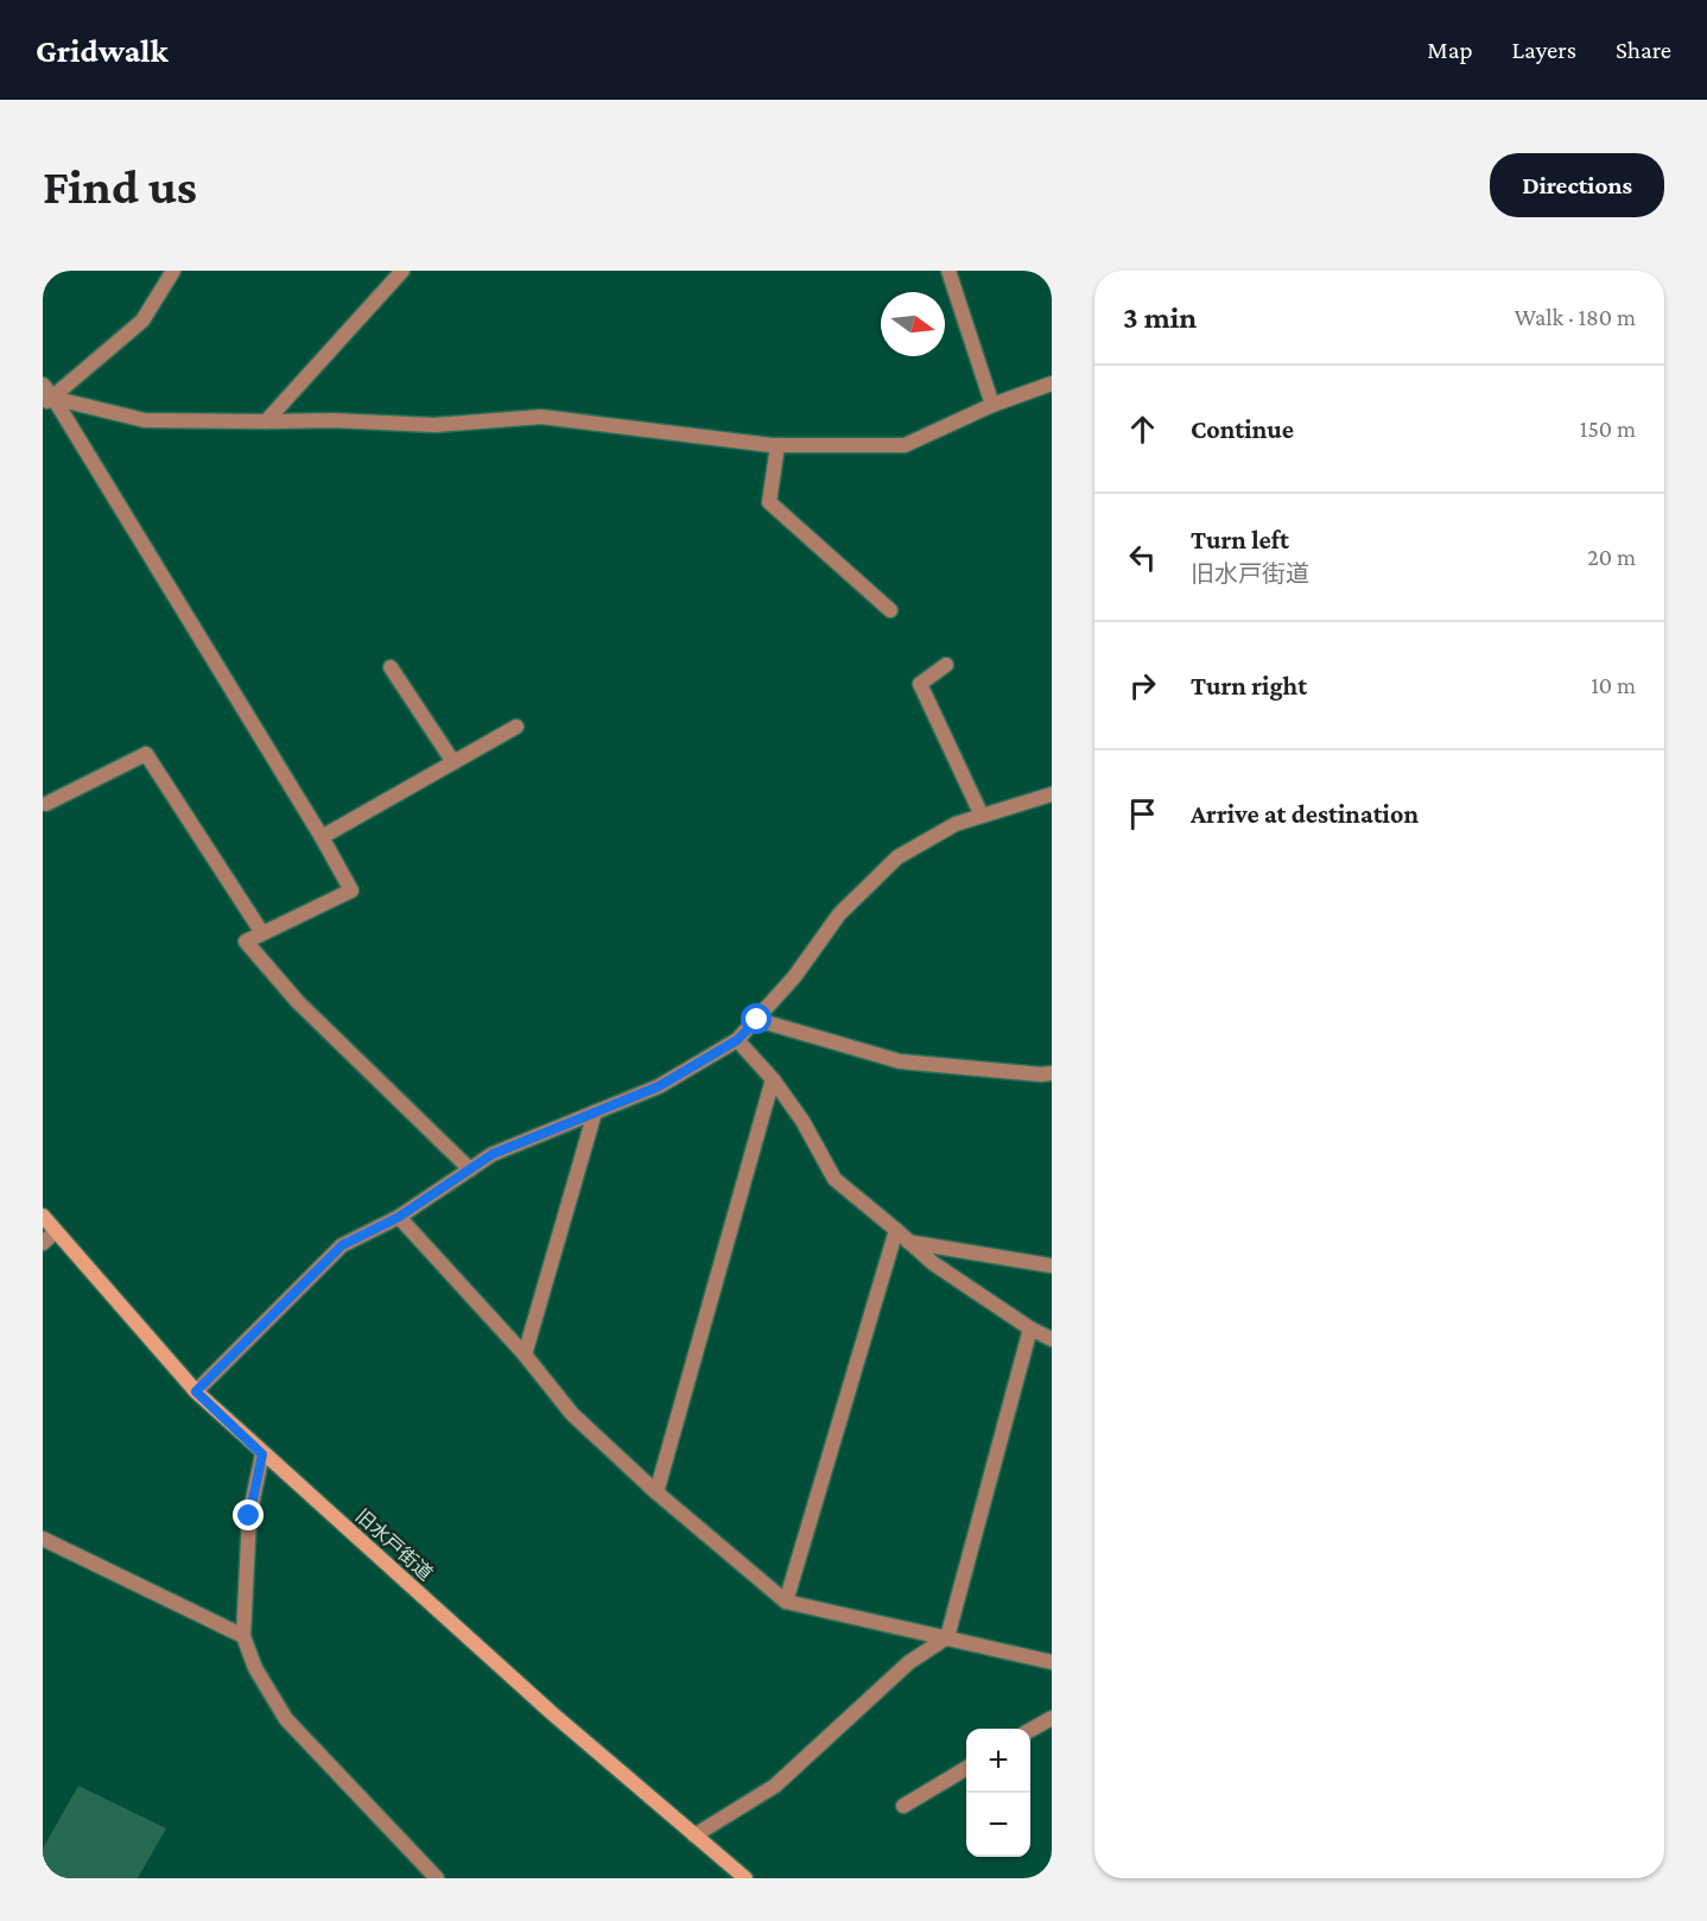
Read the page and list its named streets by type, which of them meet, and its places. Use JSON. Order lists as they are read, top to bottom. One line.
{"streets":{"street":["旧水戸街道"]},"north":"right","page":{"header":"Gridwalk","nav":["Map","Layers","Share"],"buttons":"Directions","title":"Find us","heading":["3 min","Walk · 180 m"],"list":[["Continue","150 m"],["Turn left","旧水戸街道","20 m"],["Turn right","10 m"],"Arrive at destination"],"map_buttons":["+","−"]}}
